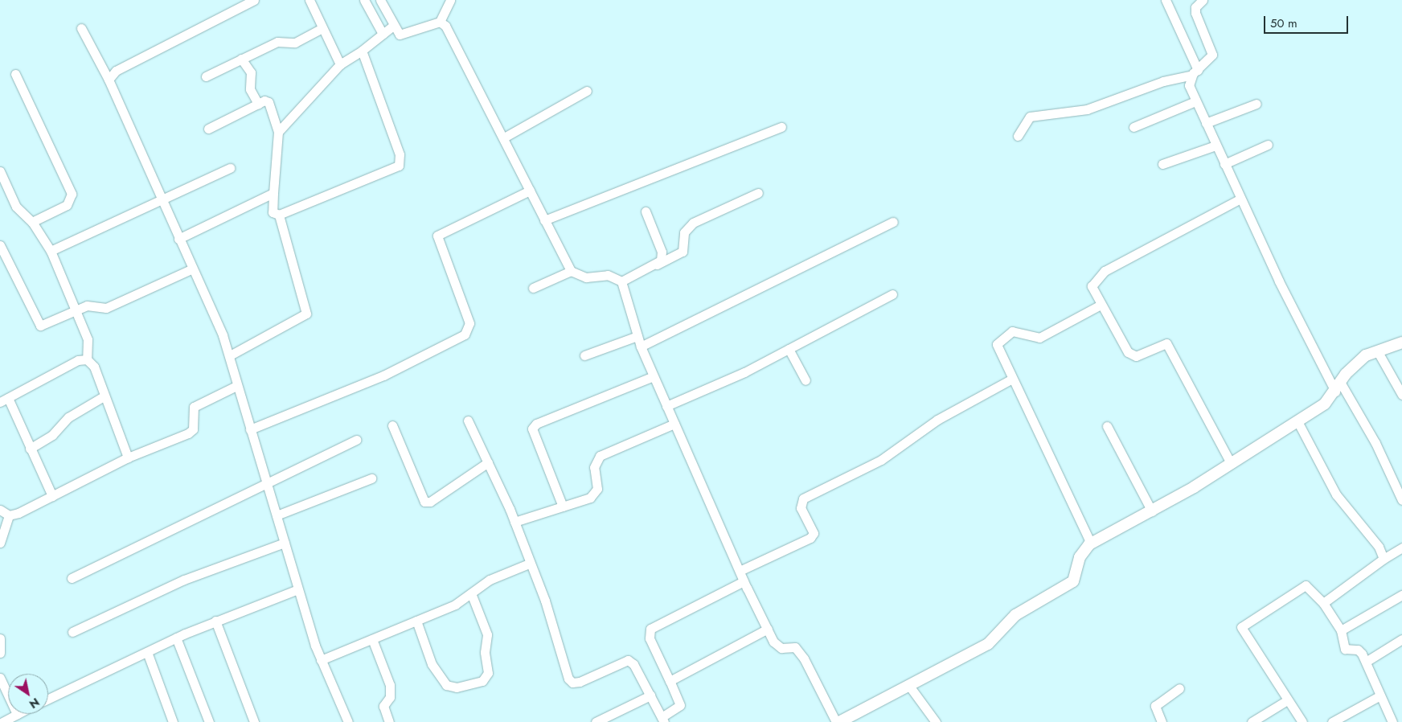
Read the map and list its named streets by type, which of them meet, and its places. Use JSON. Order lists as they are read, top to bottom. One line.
{"scale_bar":"50 m","north":"bottom right"}
